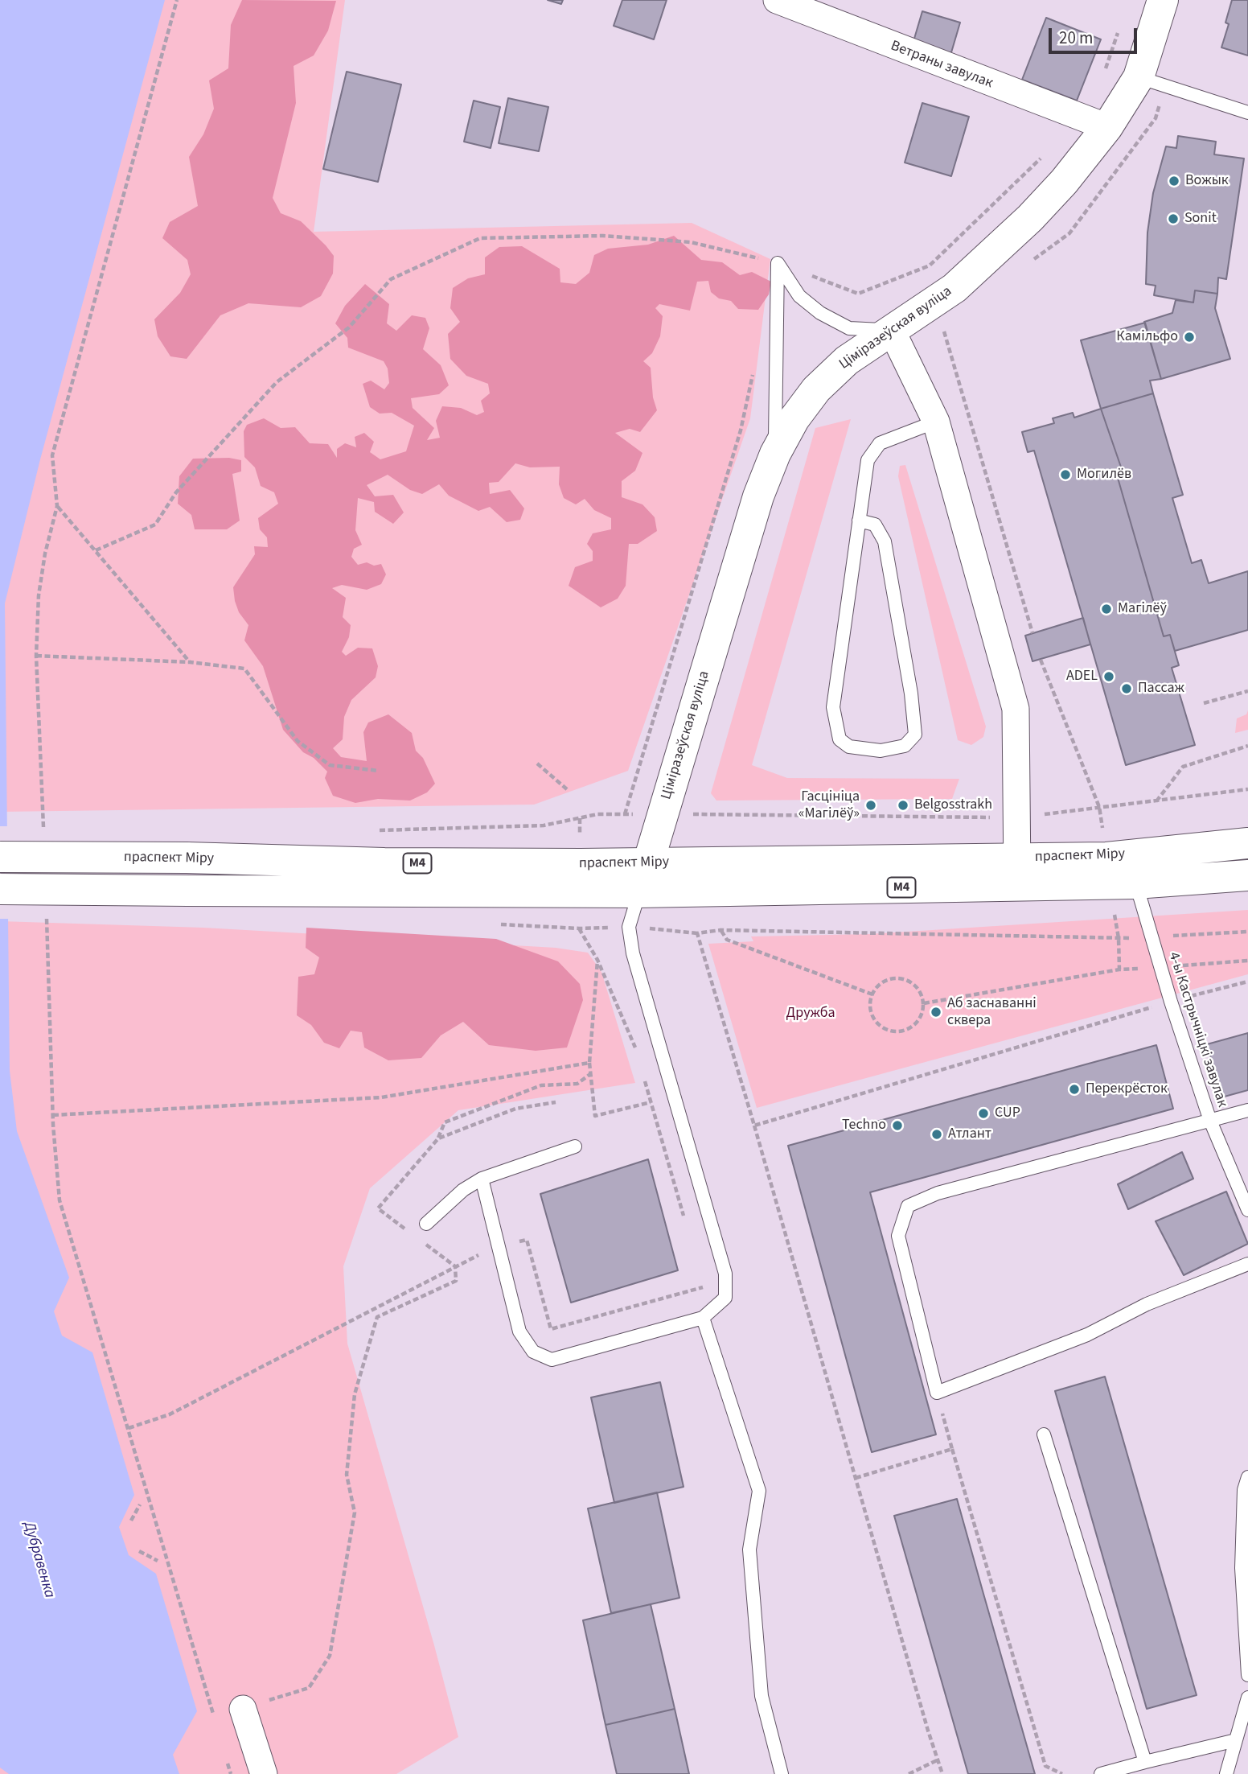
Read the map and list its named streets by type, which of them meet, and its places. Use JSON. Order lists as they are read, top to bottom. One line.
{"streets":{"main road":["Ціміразеўская вуліца","праспект Міру","М4"],"street":["Ветраны завулак"],"lane":["4-ы Кастрычніцкі завулак"]},"crossings":[["Ветраны завулак","Ціміразеўская вуліца"],["Ціміразеўская вуліца","праспект Міру"],["праспект Міру","4-ы Кастрычніцкі завулак"]],"water":["Дубравенка"],"parks":["Дружба"],"places":["Вожык","Sonit","Камільфо","Могилёв","Магілёў","ADEL","Пассаж","Гасцініца «Магілёў»","Belgosstrakh","Аб заснаванні сквера","Перекрёсток","CUP","Techno","Атлант"],"scale_bar":"20 m"}
